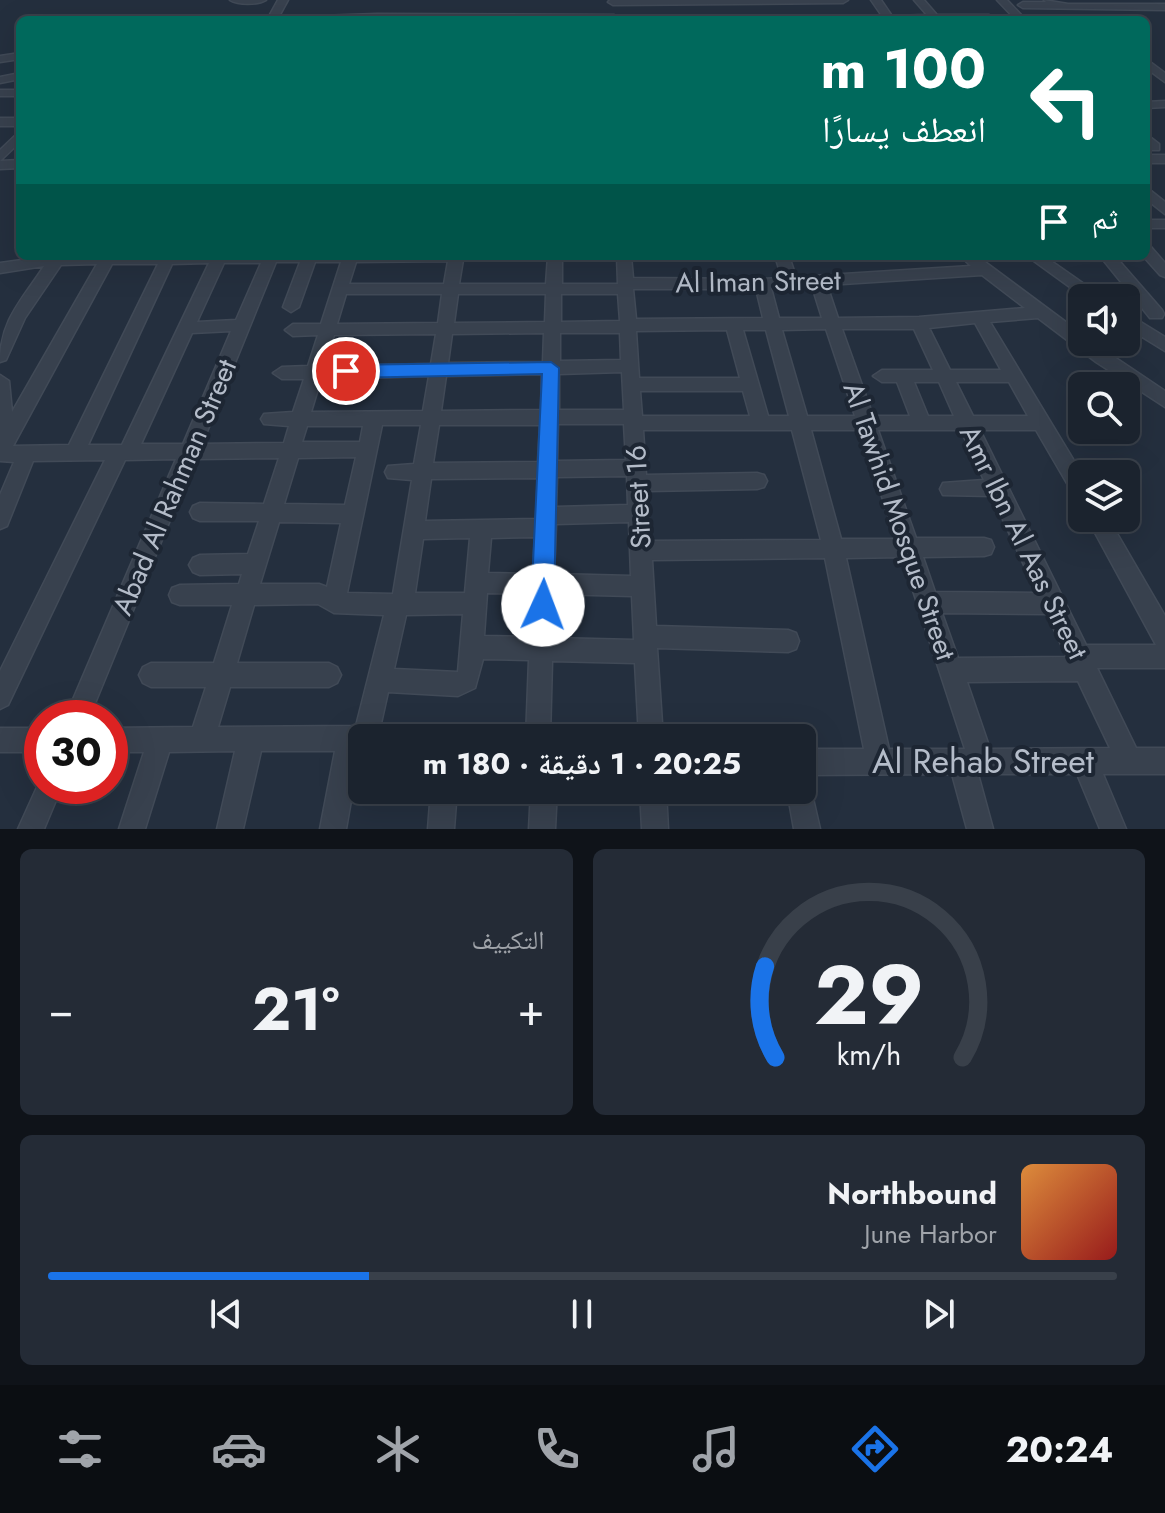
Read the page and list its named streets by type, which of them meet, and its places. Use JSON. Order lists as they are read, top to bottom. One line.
{"streets":{"street":["Al Iman Street","Abad Al Rahman Street","Street 16","Al Tawhid Mosque Street","Amr Ibn Al Aas Street","Al Rehab Street"]},"crossings":[["Al Iman Street","Street 16"],["Al Iman Street","Al Tawhid Mosque Street"],["Al Tawhid Mosque Street","Al Rehab Street"],["Amr Ibn Al Aas Street","Al Rehab Street"]],"page":{"turn":["100 m","انعطف يسارًا"],"then":"ثم","limit":"30","trip":"20:25 · 1 دقيقة · 180 m","tile":"التكييف","heat":["−","21°","+"],"song":["Northbound","June Harbor"],"tabs":"20:24","gauge":["29","km/h"]}}
